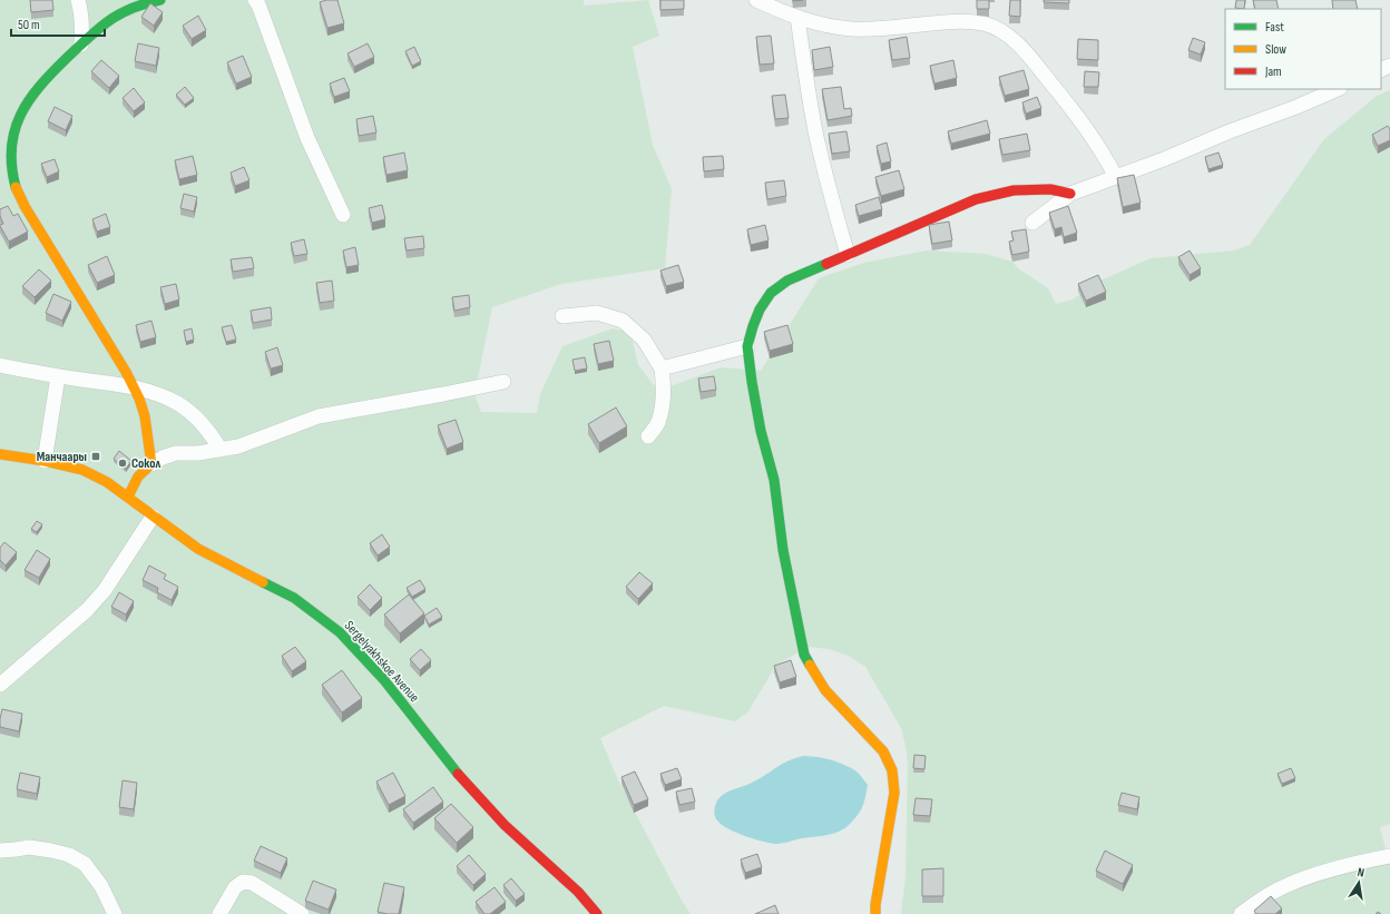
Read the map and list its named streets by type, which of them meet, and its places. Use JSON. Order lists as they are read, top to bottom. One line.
{"streets":{"street":["Sergelyakhskoe Avenue"]},"places":{"transit":["Манчаары"],"other":["Сокол"]},"legend":["Fast","Slow","Jam"],"scale_bar":"50 m","north":"top"}
